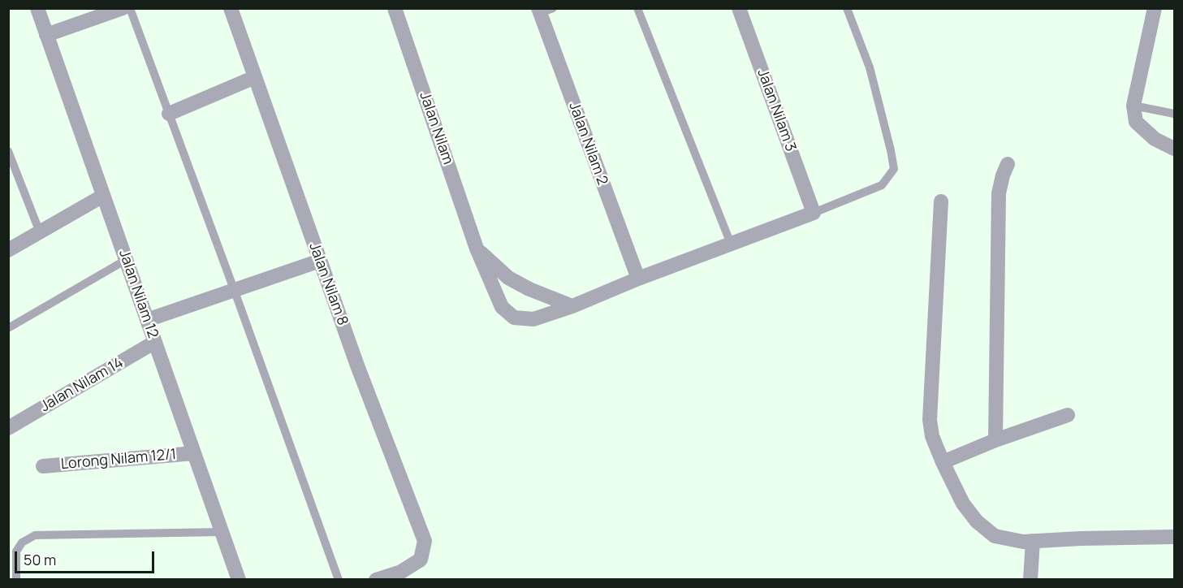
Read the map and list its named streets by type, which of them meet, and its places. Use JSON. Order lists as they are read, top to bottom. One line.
{"streets":{"street":["Jalan Nilam 3","Jalan Nilam","Jalan Nilam 2","Jalan Nilam 8","Jalan Nilam 12","Jalan Nilam 14","Lorong Nilam 12/1"]},"crossings":[["Jalan Nilam 3","Jalan Nilam"],["Jalan Nilam","Jalan Nilam 2"],["Jalan Nilam 12","Jalan Nilam 14"],["Jalan Nilam 12","Lorong Nilam 12/1"]],"scale_bar":"50 m"}
